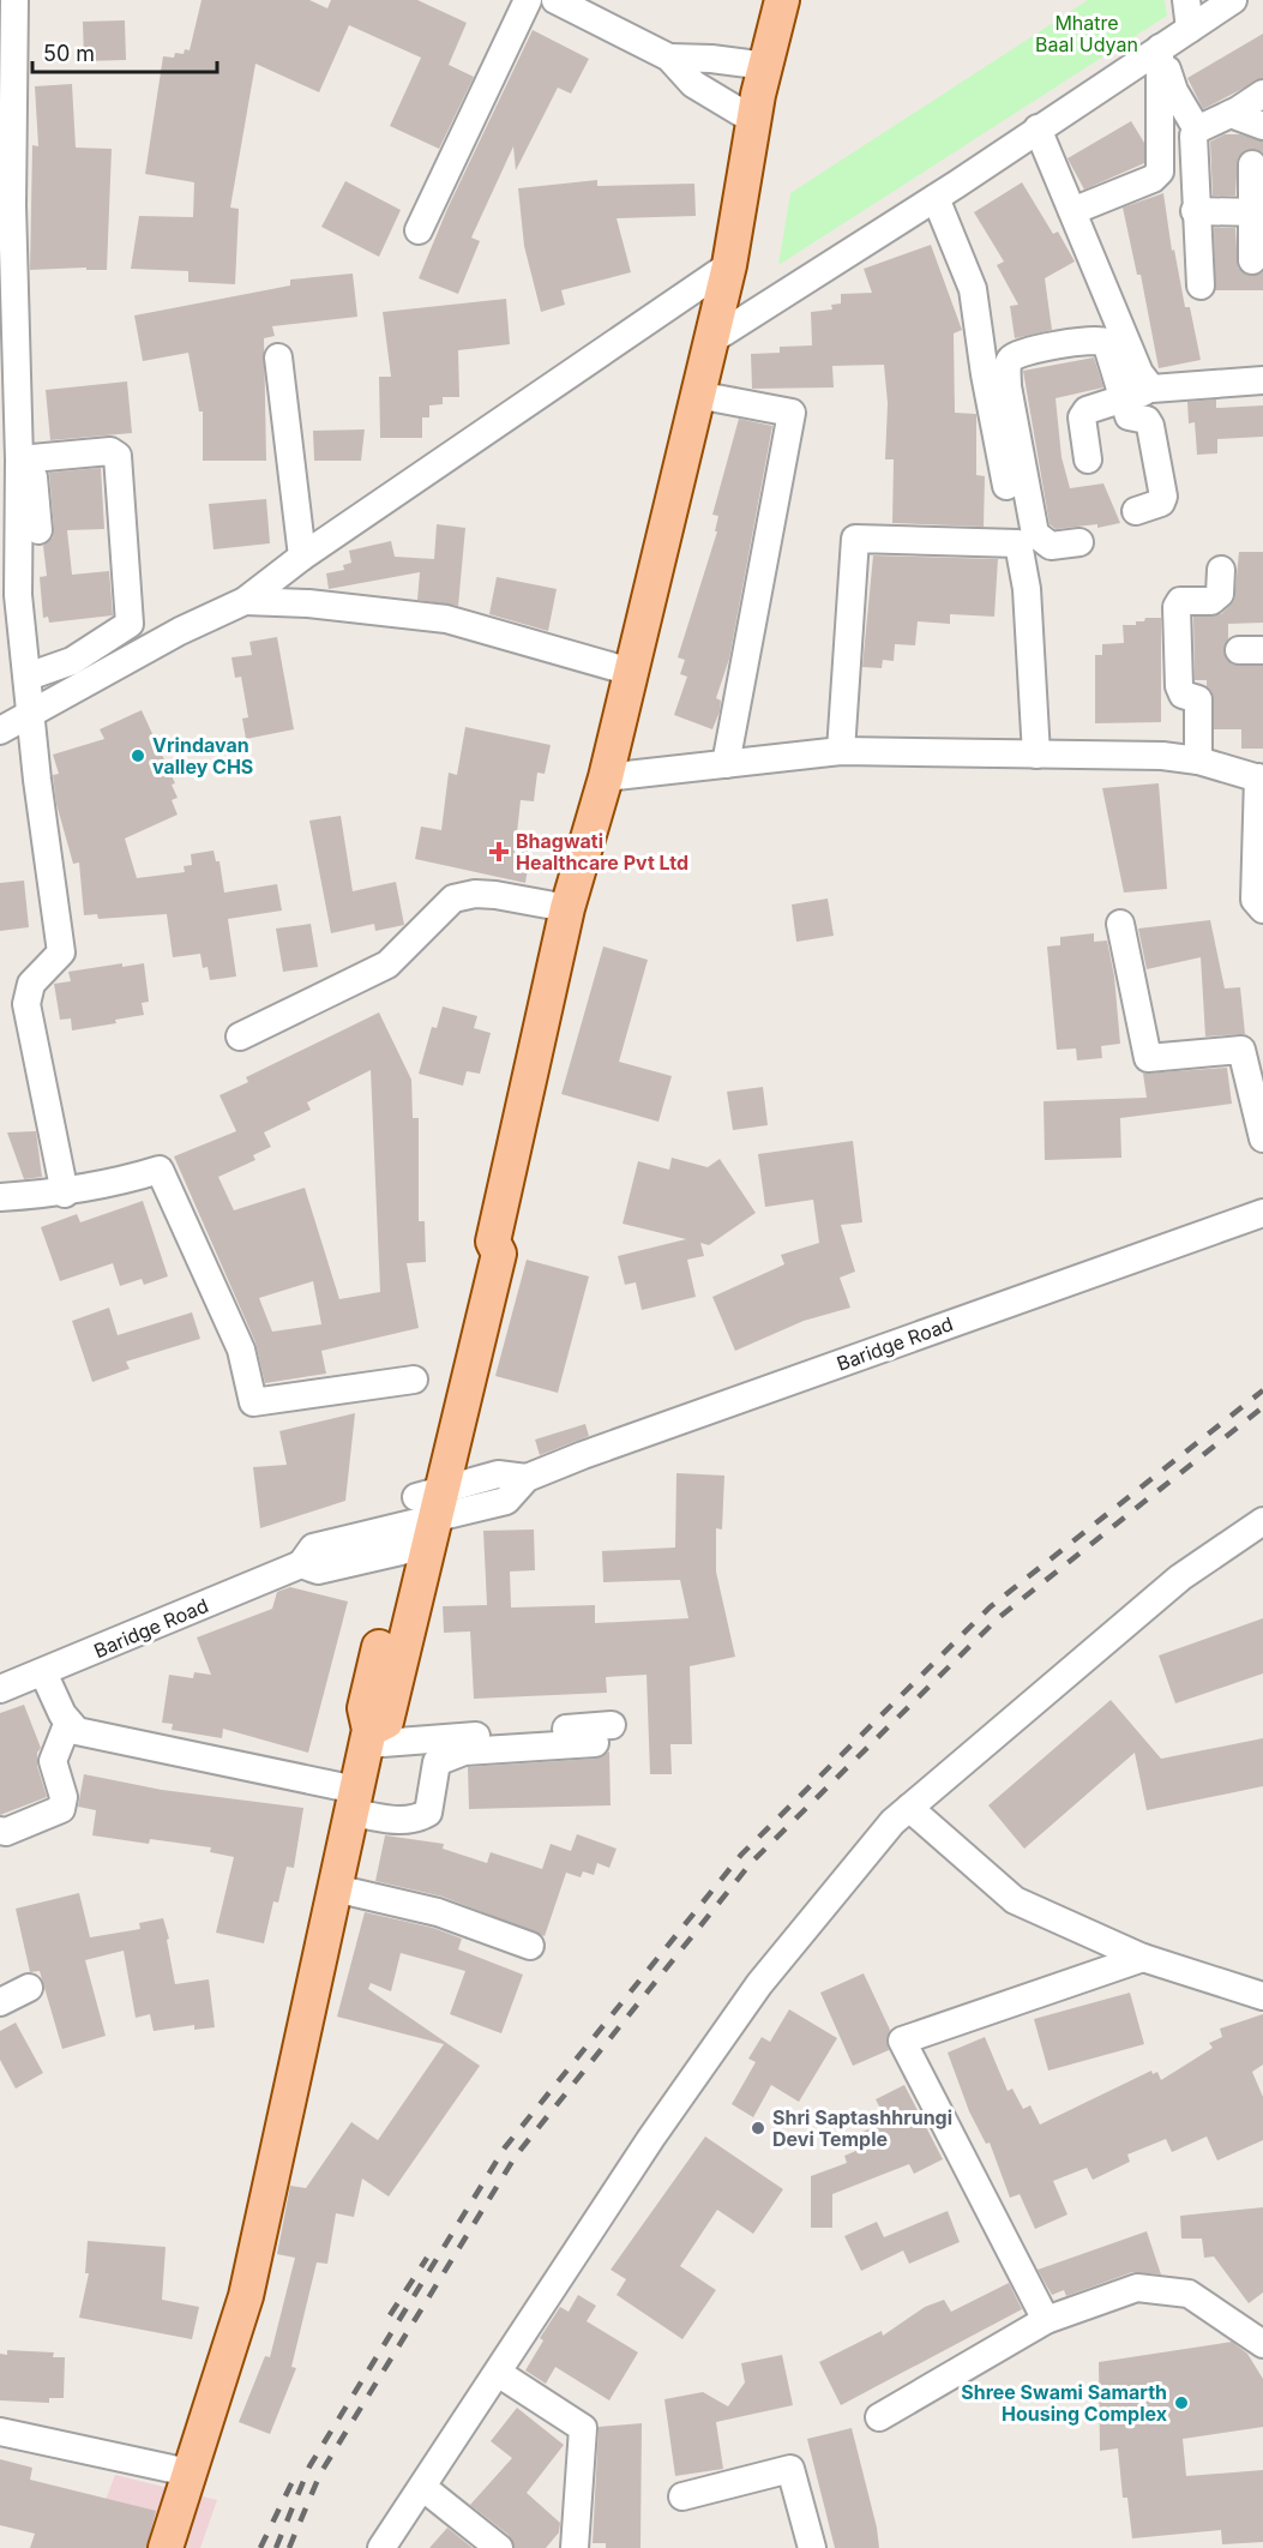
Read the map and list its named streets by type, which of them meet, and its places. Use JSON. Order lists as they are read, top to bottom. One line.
{"streets":{"street":["Baridge Road"]},"parks":["Mhatre Baal Udyan"],"places":{"other":["Vrindavan valley CHS","Shri Saptashhrungi Devi Temple","Shree Swami Samarth Housing Complex"],"health":["Bhagwati Healthcare Pvt Ltd"]},"scale_bar":"50 m"}
